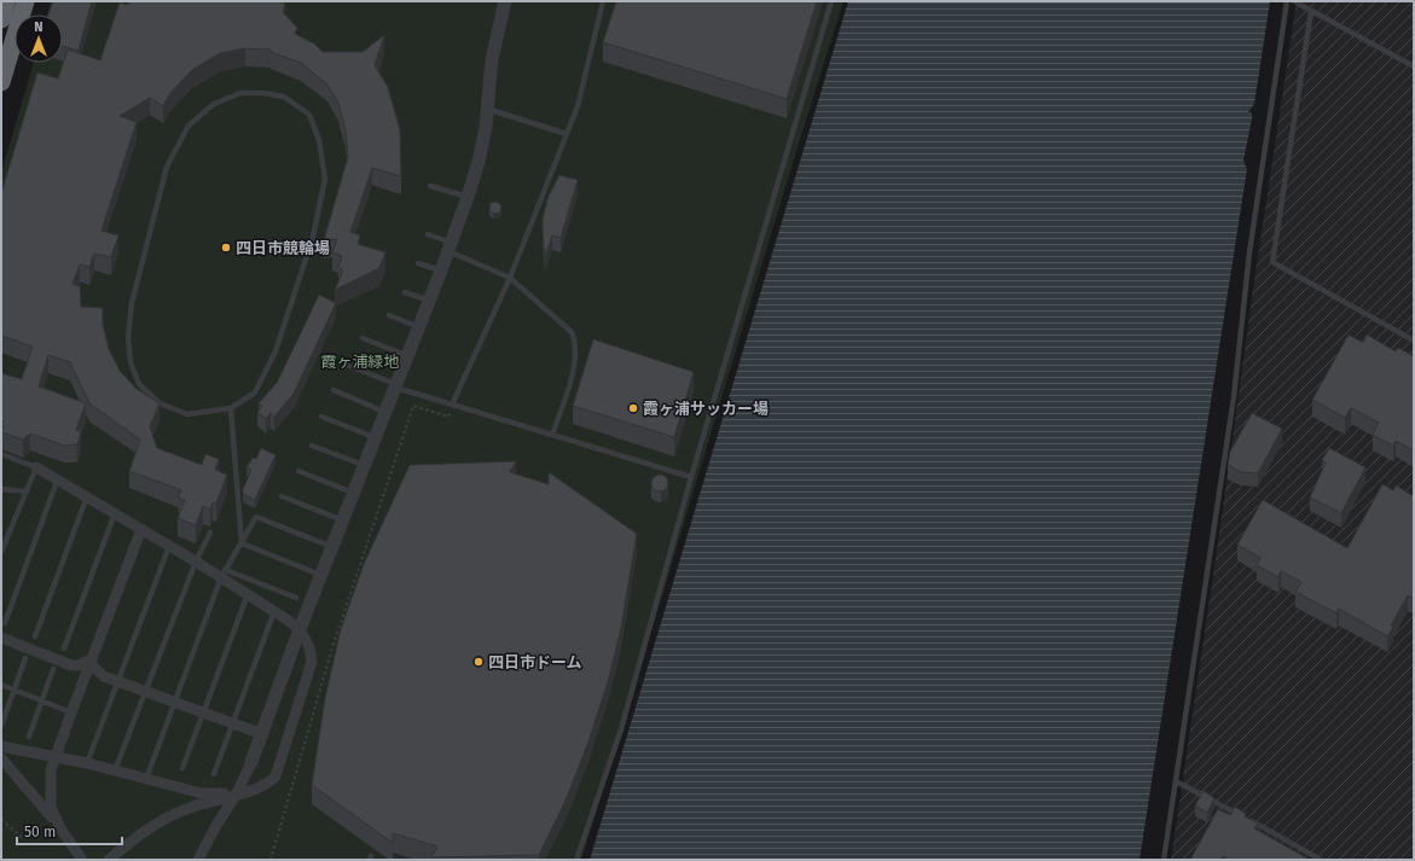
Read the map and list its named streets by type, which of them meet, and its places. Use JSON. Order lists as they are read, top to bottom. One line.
{"parks":["霞ヶ浦緑地"],"places":["四日市競輪場","霞ヶ浦サッカー場","四日市ドーム"],"scale_bar":"50 m","north":"top"}
